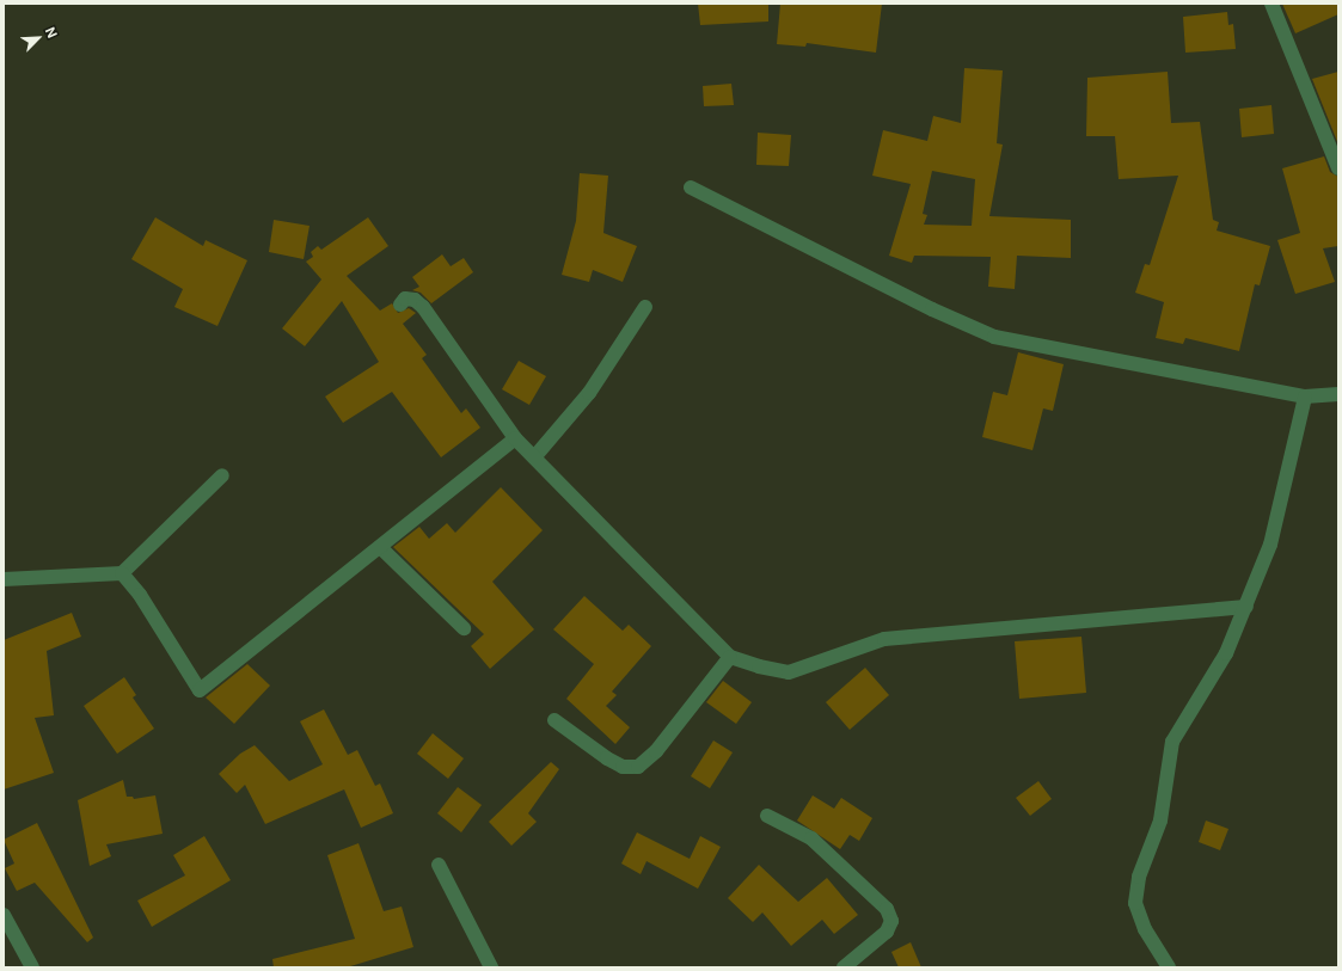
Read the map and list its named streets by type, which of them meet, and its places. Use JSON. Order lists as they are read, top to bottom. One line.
{"north":"top right"}
